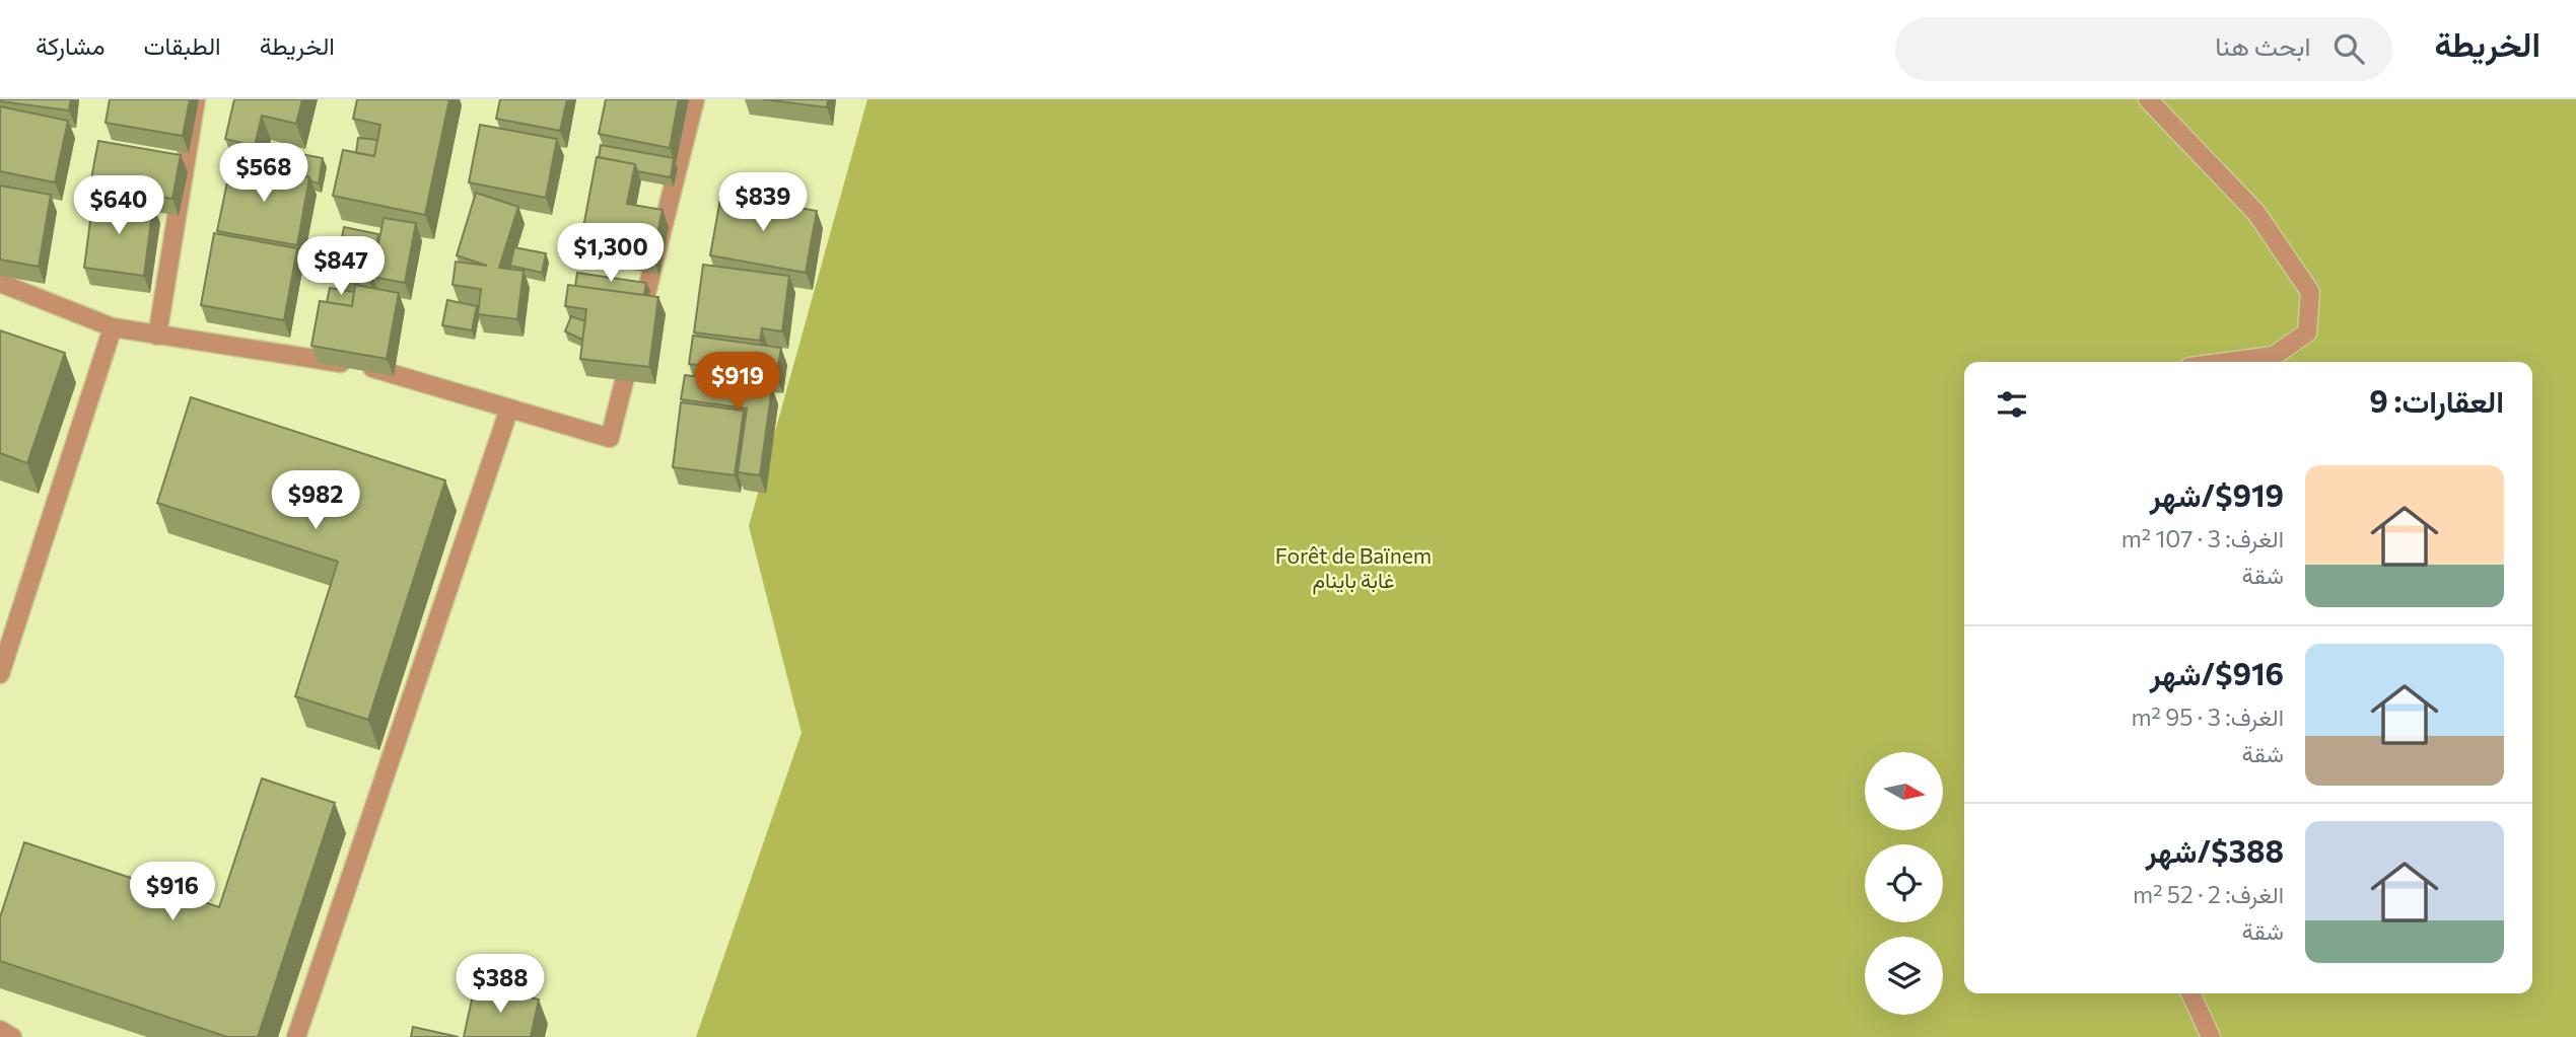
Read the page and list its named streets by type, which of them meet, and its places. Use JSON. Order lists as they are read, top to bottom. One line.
{"parks":["Forêt de Baïnem غابة باينام"],"north":"right","page":{"header":"الخريطة","search":"ابحث هنا","nav":["الخريطة","الطبقات","مشاركة"],"price":["$568","$839","$640","$1,300","$847","$919","$982","$916","$388"],"heading":"العقارات: 9","list":[{"name":"$919/شهر","note":"الغرف: 3 · 107 m² · شقة"},{"name":"$916/شهر","note":"الغرف: 3 · 95 m² · شقة"},{"name":"$388/شهر","note":"الغرف: 2 · 52 m² · شقة"}]}}
